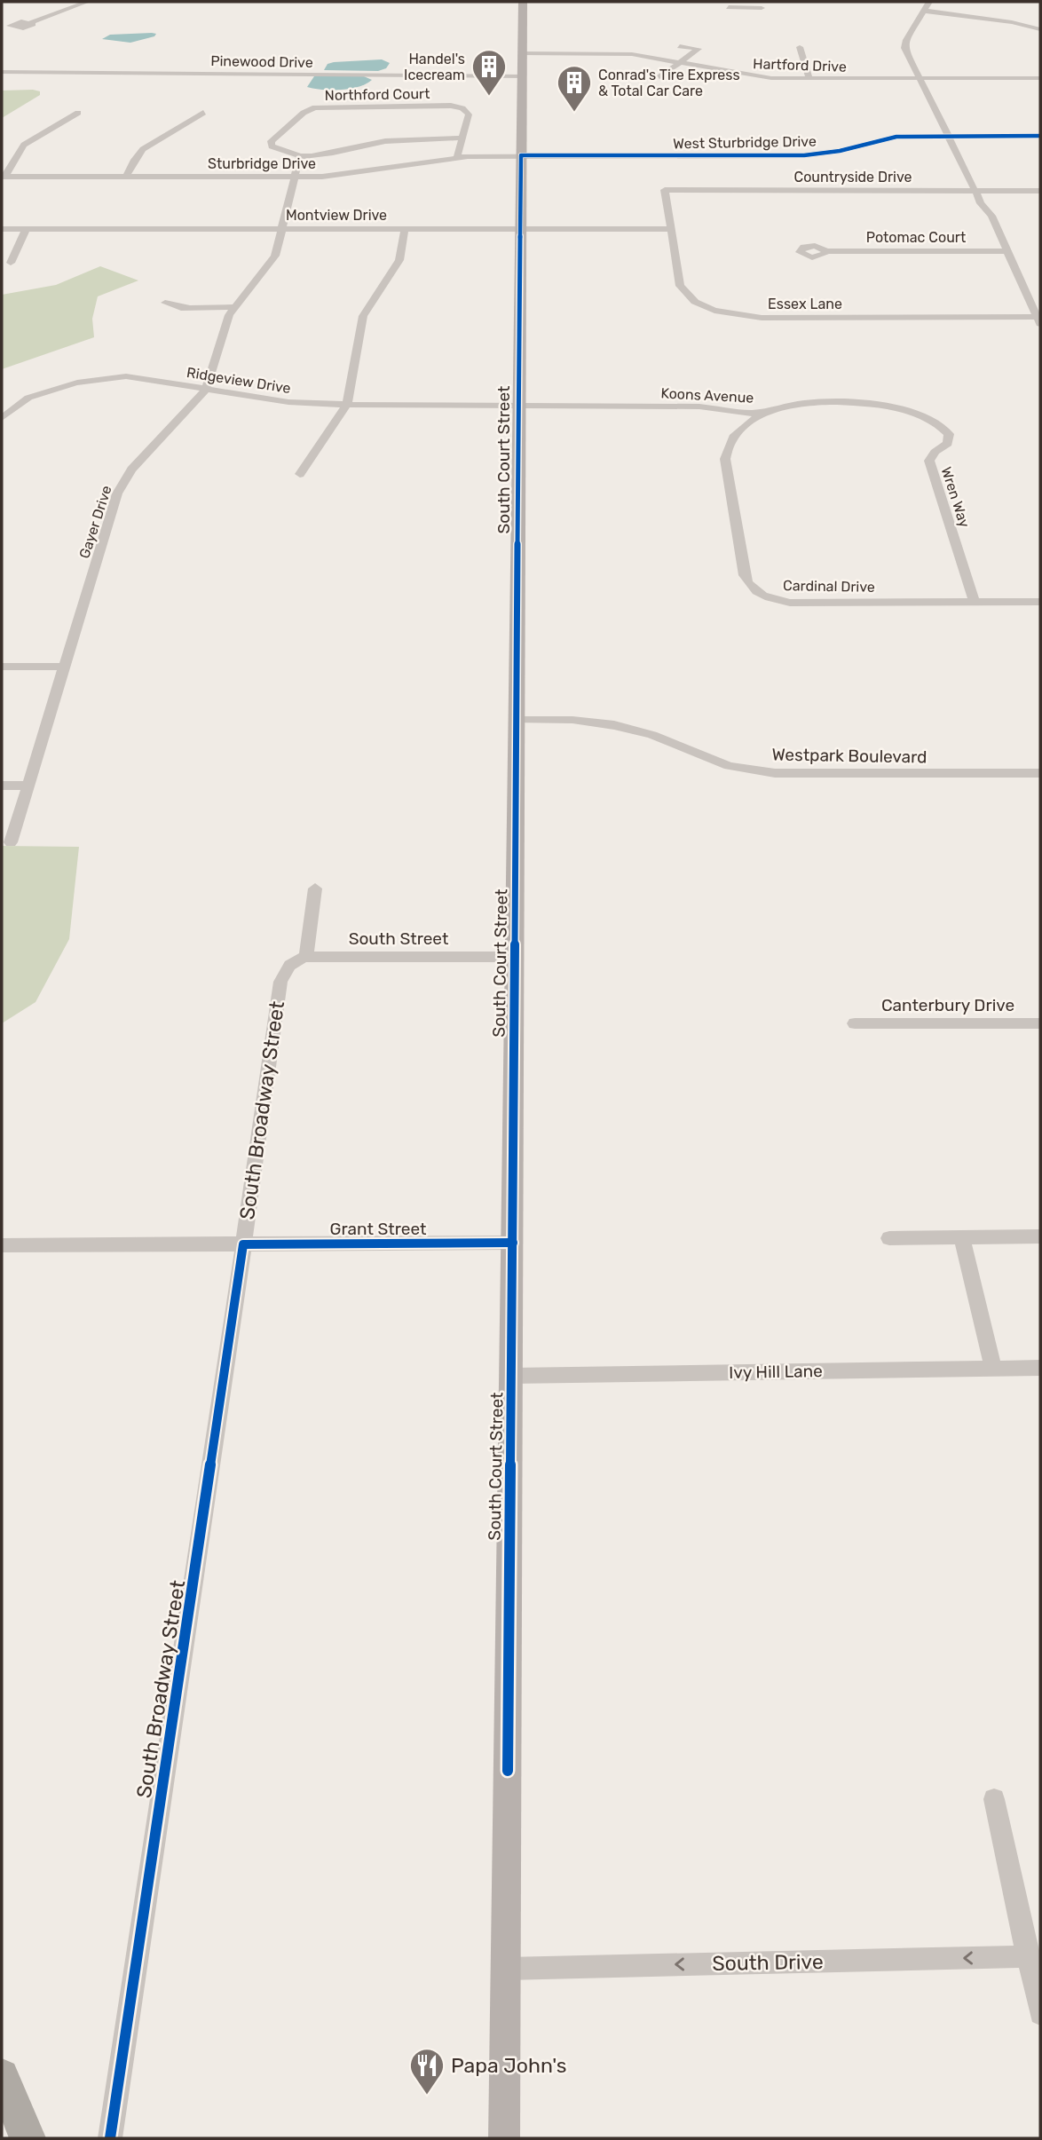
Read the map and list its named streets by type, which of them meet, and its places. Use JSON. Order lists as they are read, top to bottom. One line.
{"streets":{"main road":["South Court Street"],"street":["Pinewood Drive","Hartford Drive","Northford Court","West Sturbridge Drive","Sturbridge Drive","Countryside Drive","Montview Drive","Potomac Court","Essex Lane","Ridgeview Drive","Koons Avenue","Wren Way","Gayer Drive","Cardinal Drive","Westpark Boulevard","South Street","Canterbury Drive","South Broadway Street","Grant Street","Ivy Hill Lane","South Drive"]},"crossings":[["Pinewood Drive","South Court Street"],["Hartford Drive","South Court Street"],["Northford Court","Sturbridge Drive"],["West Sturbridge Drive","Sturbridge Drive"],["West Sturbridge Drive","South Court Street"],["Sturbridge Drive","South Court Street"],["Sturbridge Drive","Gayer Drive"],["Countryside Drive","Essex Lane"],["Montview Drive","Essex Lane"],["Montview Drive","South Court Street"],["Montview Drive","Gayer Drive"],["Ridgeview Drive","Koons Avenue"],["Ridgeview Drive","South Court Street"],["Ridgeview Drive","Gayer Drive"],["Koons Avenue","South Court Street"],["Koons Avenue","Wren Way"],["South Court Street","Westpark Boulevard"],["South Court Street","South Street"],["South Court Street","Grant Street"],["South Court Street","Ivy Hill Lane"],["South Court Street","South Drive"],["Wren Way","Cardinal Drive"],["South Street","South Broadway Street"],["South Broadway Street","Grant Street"]],"one_way":["South Drive"],"places":{"building":["Handel's Icecream","Conrad's Tire Express & Total Car Care"],"restaurant":["Papa John's"]}}
